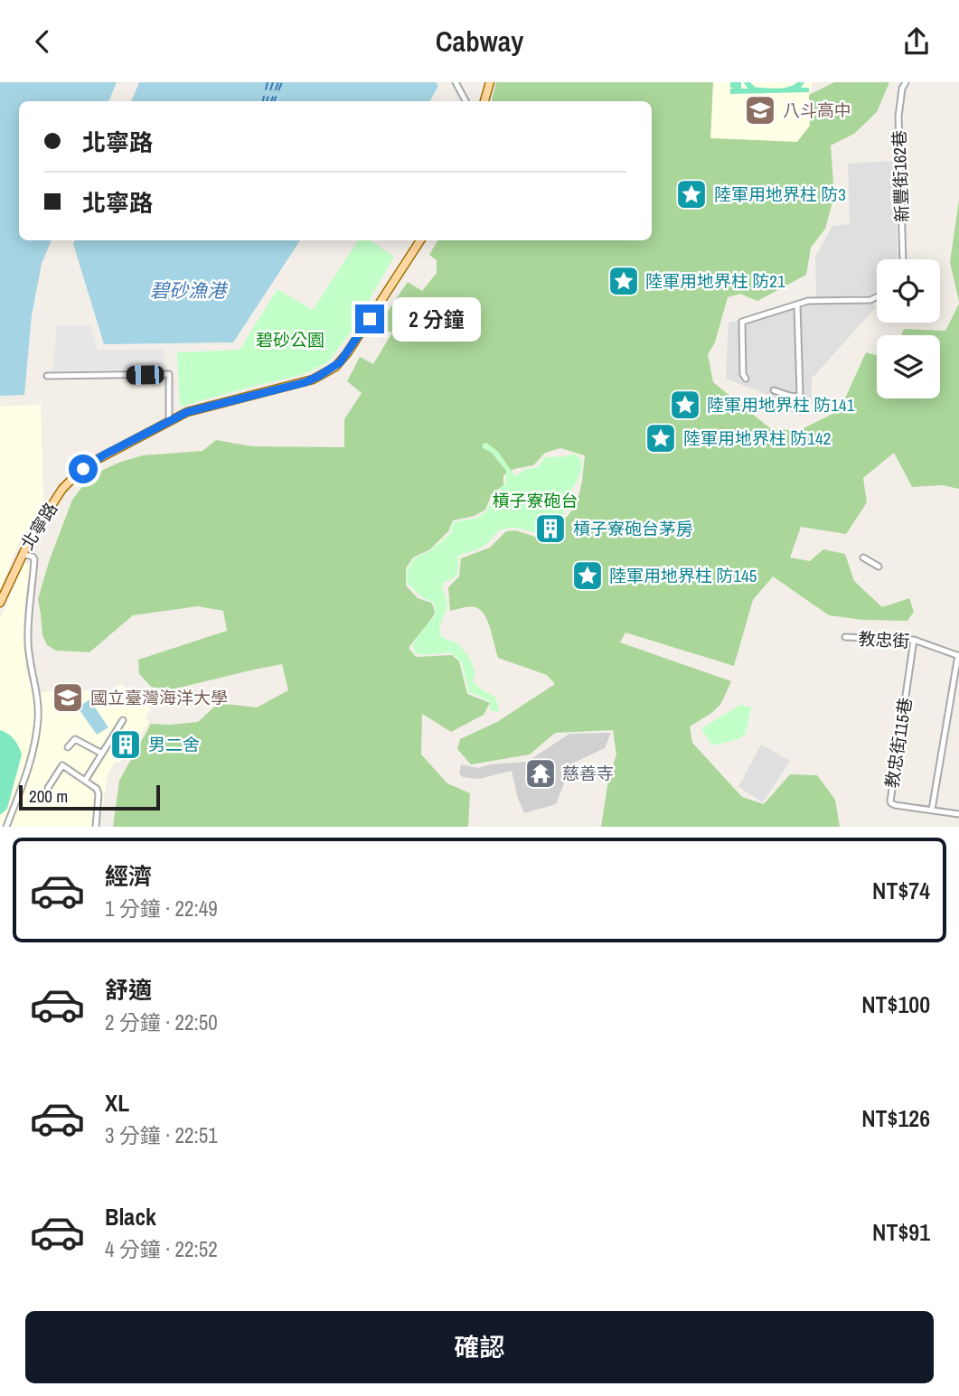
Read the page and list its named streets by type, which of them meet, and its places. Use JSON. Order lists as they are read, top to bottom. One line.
{"streets":{"main road":["北寧路"],"street":["新豐街162巷","教忠街","教忠街115巷"]},"crossings":[["教忠街","教忠街115巷"]],"water":["碧砂漁港"],"parks":["碧砂公園","槓子寮砲台"],"places":{"school or university":["八斗高中","國立臺灣海洋大學"],"place":["陸軍用地界柱 防3","陸軍用地界柱 防21","陸軍用地界柱 防141","陸軍用地界柱 防142","陸軍用地界柱 防145"],"building":["槓子寮砲台茅房","男二舍"],"temple":["慈善寺"]},"scale_bar":"200 m","page":{"header":"Cabway","banner":["北寧路","北寧路"],"bubble":"2 分鐘","scale":"200 m","list":[{"name":"經濟","note":"1 分鐘 · 22:49","value":"NT$74"},{"name":"舒適","note":"2 分鐘 · 22:50","value":"NT$100"},{"name":"XL","note":"3 分鐘 · 22:51","value":"NT$126"},{"name":"Black","note":"4 分鐘 · 22:52","value":"NT$91"}],"buttons":"確認"}}
